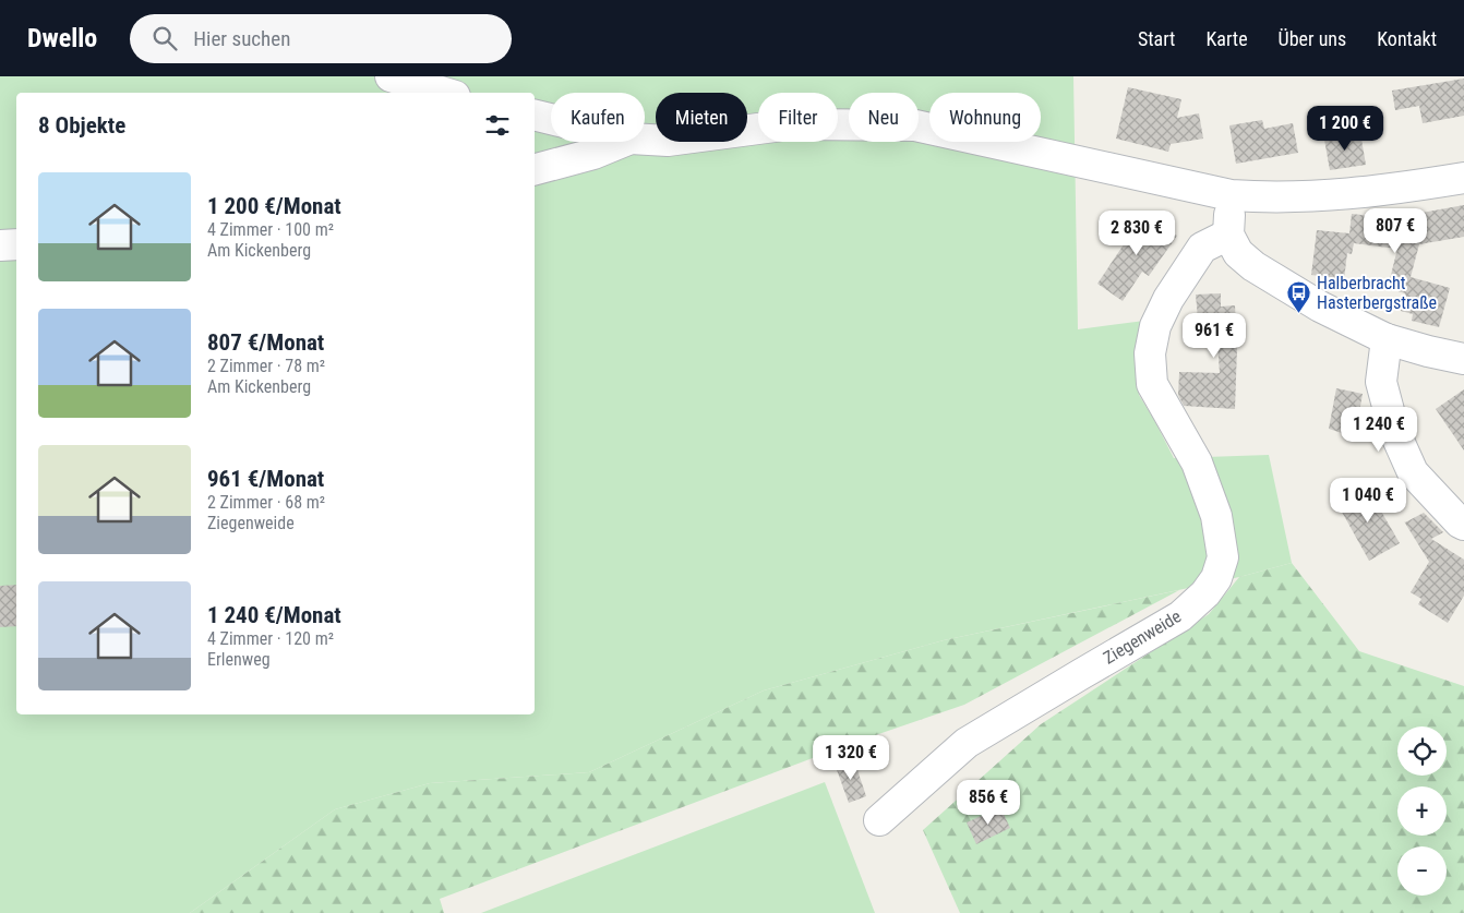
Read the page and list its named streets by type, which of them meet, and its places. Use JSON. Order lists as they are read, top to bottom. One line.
{"streets":{"street":["Ziegenweide"]},"places":{"bus stop":["Halberbracht Hasterbergstraße"]},"page":{"header":"Dwello","search":"Hier suchen","nav":["Start","Karte","Über uns","Kontakt"],"chip":["Kaufen","Mieten","Filter","Neu","Wohnung"],"heading":"8 Objekte","price":["1 200 €","807 €","2 830 €","961 €","1 240 €","1 040 €","1 320 €","856 €"],"list":[{"name":"1 200 €/Monat","note":"4 Zimmer · 100 m² · Am Kickenberg"},{"name":"807 €/Monat","note":"2 Zimmer · 78 m² · Am Kickenberg"},{"name":"961 €/Monat","note":"2 Zimmer · 68 m² · Ziegenweide"},{"name":"1 240 €/Monat","note":"4 Zimmer · 120 m² · Erlenweg"}],"map_buttons":["+","−"]}}
